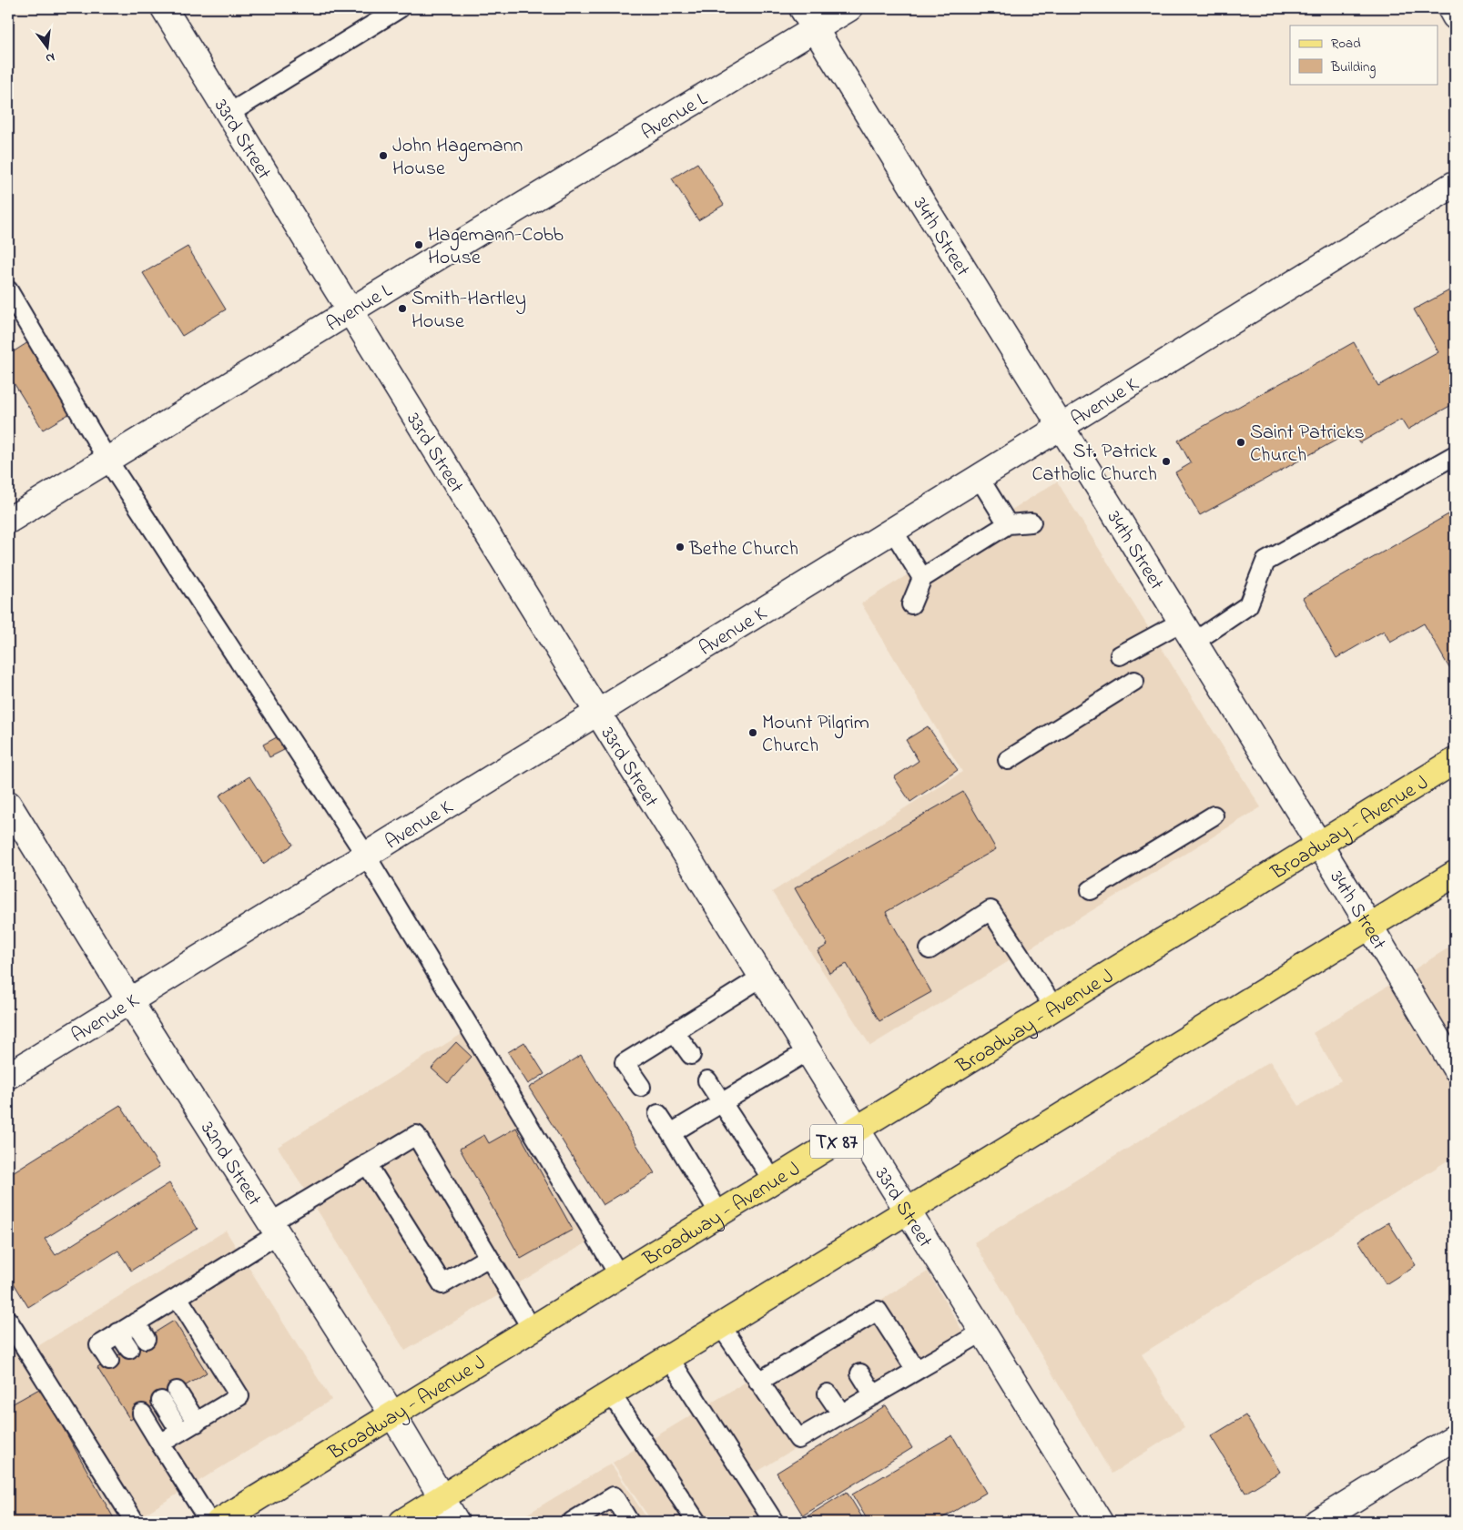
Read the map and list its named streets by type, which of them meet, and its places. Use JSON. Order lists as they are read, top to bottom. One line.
{"streets":{"main road":["Broadway - Avenue J","TX 87"],"street":["Avenue L","33rd Street","34th Street","Avenue K","32nd Street"]},"crossings":[["Avenue L","33rd Street"],["Avenue L","34th Street"],["33rd Street","Avenue K"],["33rd Street","Broadway - Avenue J"],["34th Street","Avenue K"],["34th Street","Broadway - Avenue J"],["Avenue K","32nd Street"],["Broadway - Avenue J","32nd Street"]],"places":["John Hagemann House","Hagemann-Cobb House","Smith-Hartley House","Saint Patricks Church","St. Patrick Catholic Church","Bethe Church","Mount Pilgrim Church"],"legend":["Road","Building"],"north":"bottom"}
